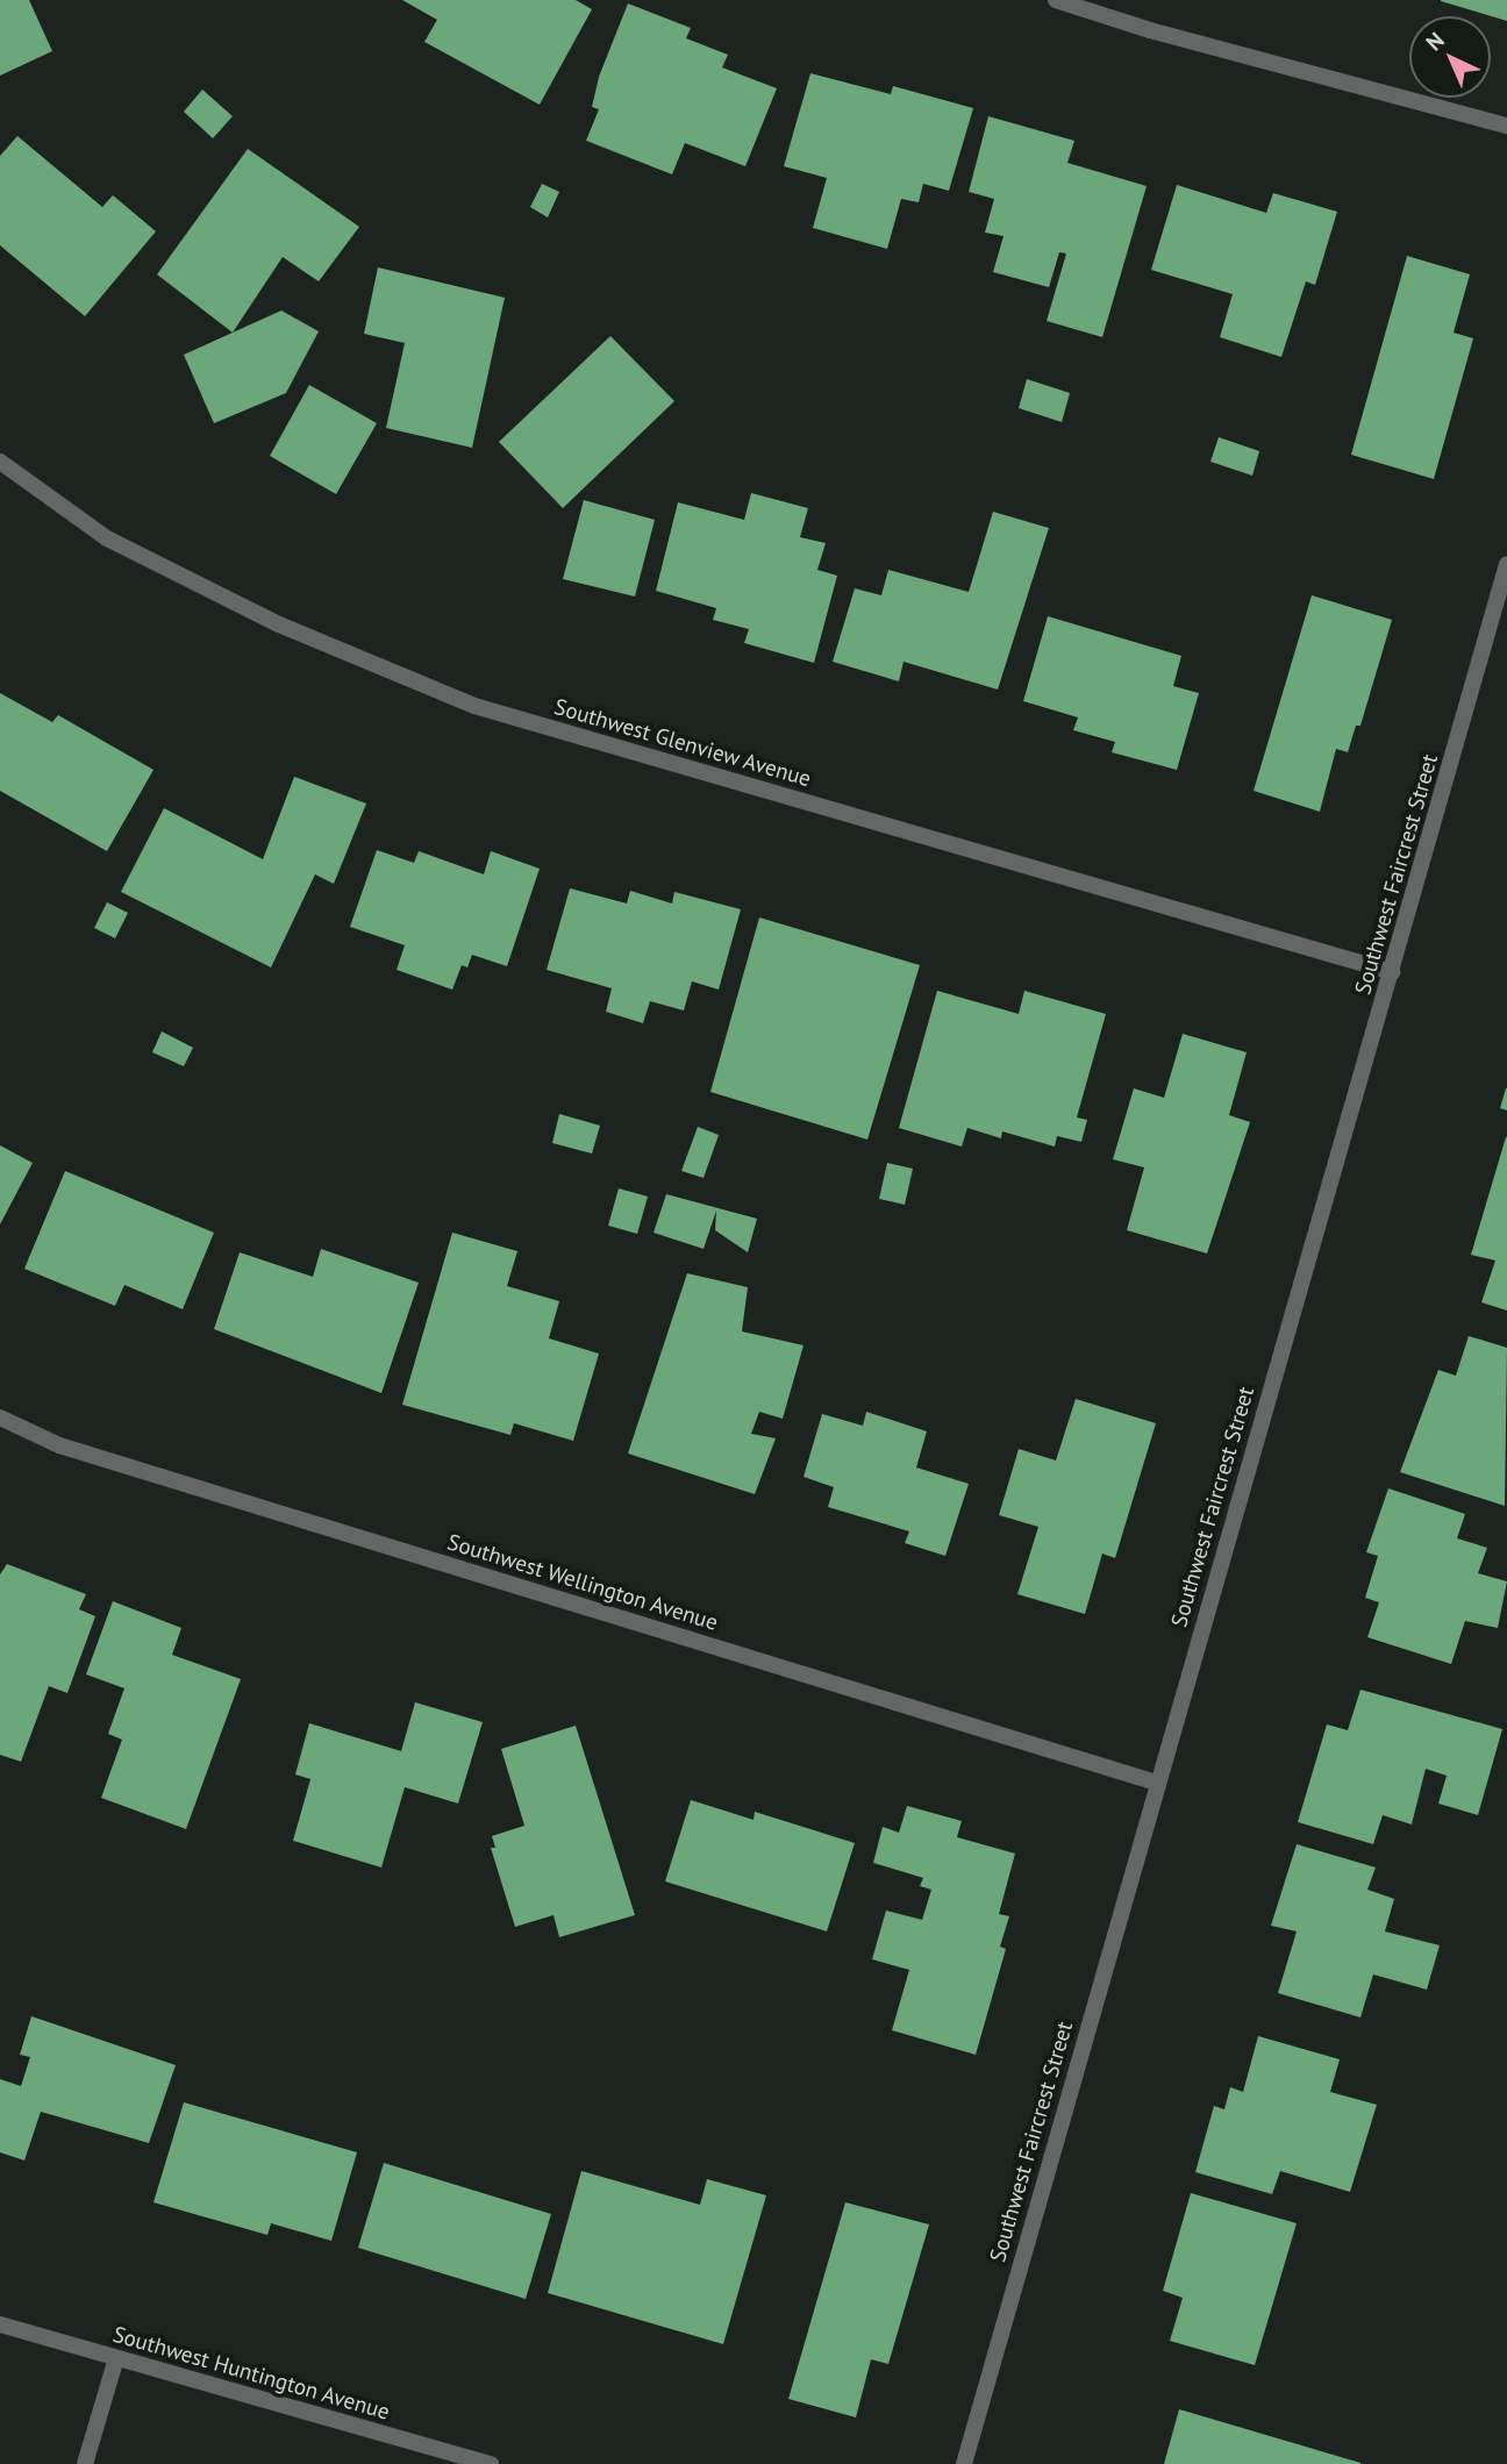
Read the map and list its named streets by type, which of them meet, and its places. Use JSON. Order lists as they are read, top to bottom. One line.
{"streets":{"street":["Southwest Glenview Avenue","Southwest Faircrest Street","Southwest Wellington Avenue","Southwest Huntington Avenue"]},"crossings":[["Southwest Glenview Avenue","Southwest Faircrest Street"],["Southwest Faircrest Street","Southwest Wellington Avenue"]],"north":"top left"}
